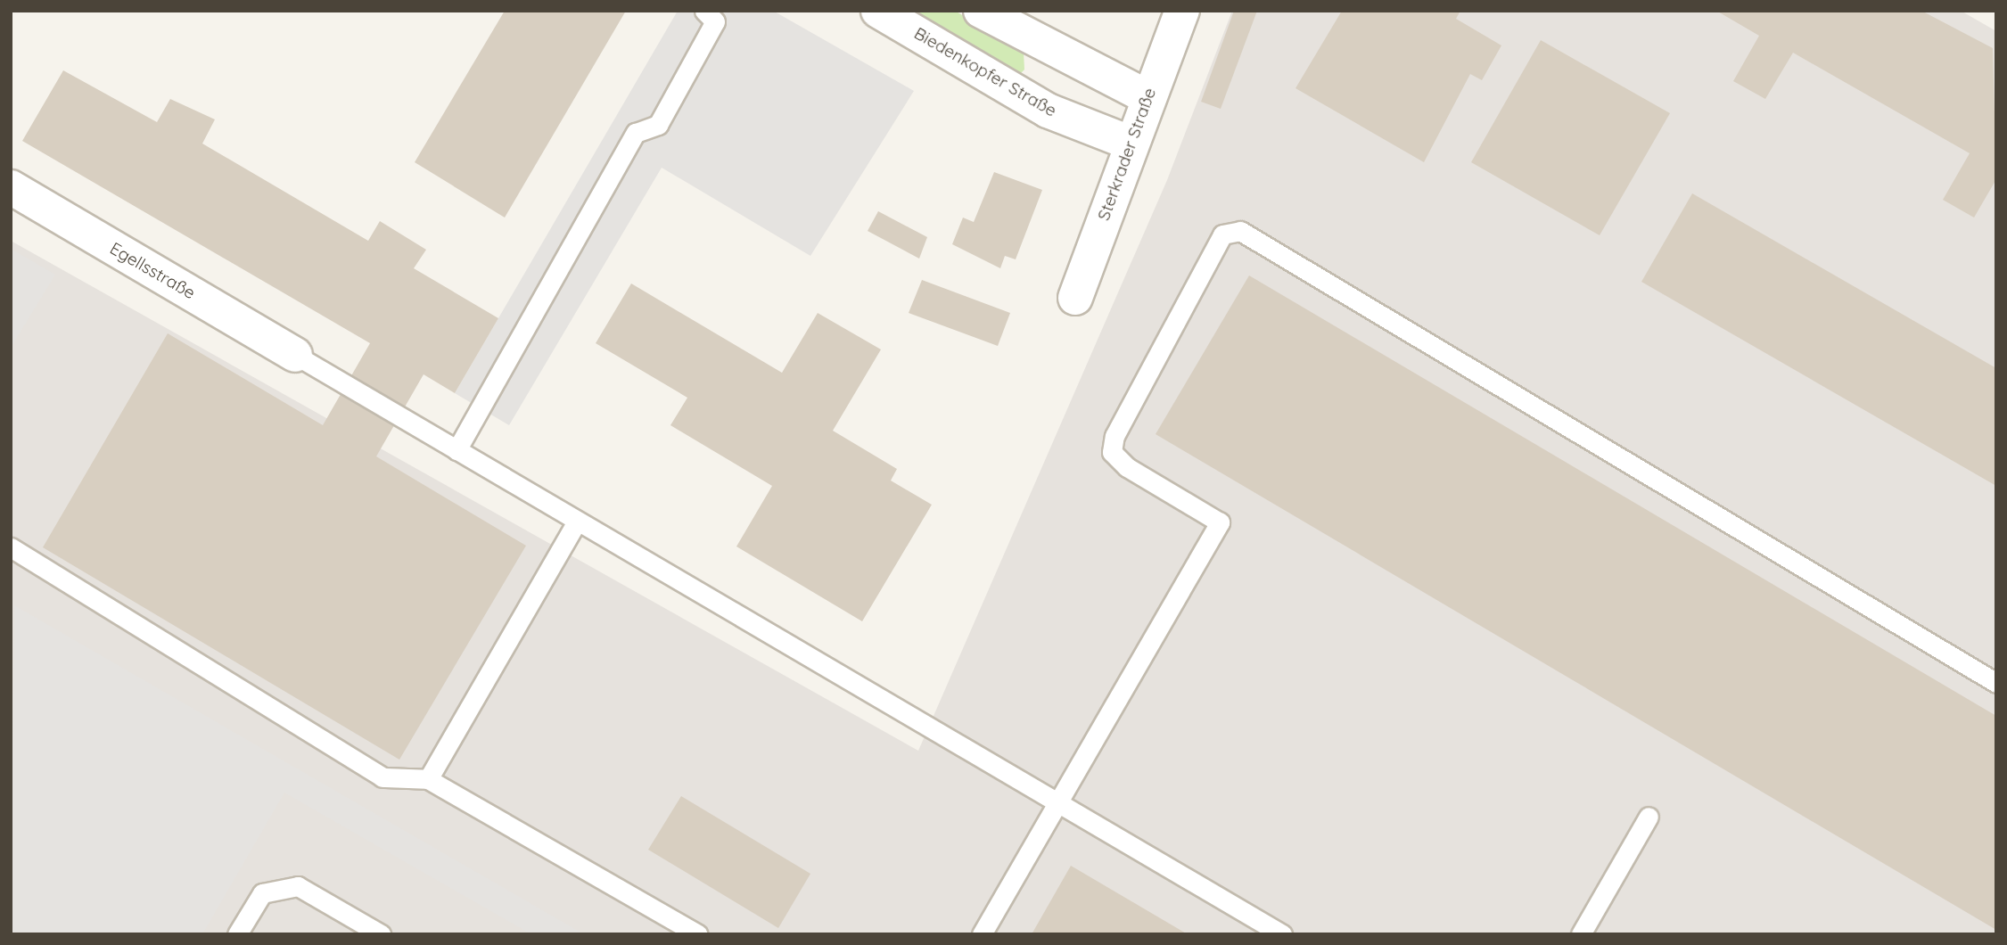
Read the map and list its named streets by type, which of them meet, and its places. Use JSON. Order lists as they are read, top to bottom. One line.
{"streets":{"street":["Biedenkopfer Straße","Sterkrader Straße","Egellsstraße"]},"crossings":[["Biedenkopfer Straße","Sterkrader Straße"]]}
